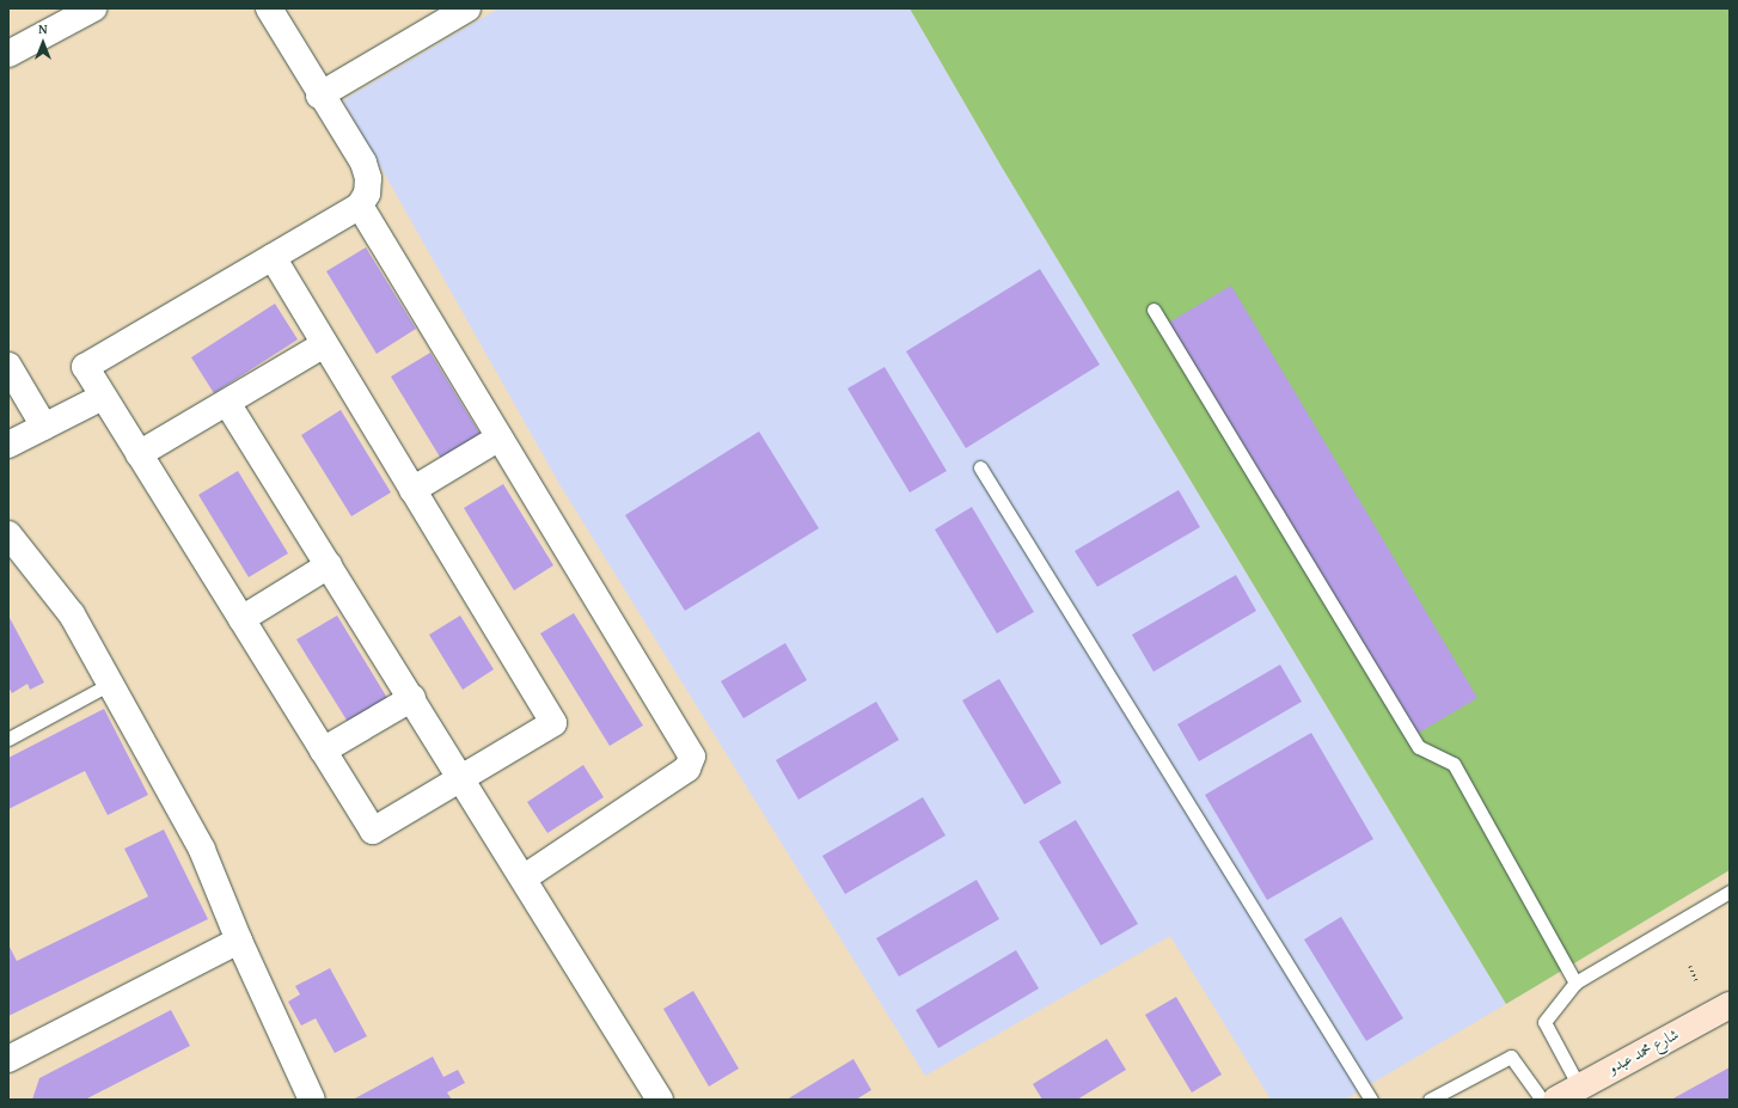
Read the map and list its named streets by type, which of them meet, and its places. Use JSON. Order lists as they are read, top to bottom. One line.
{"streets":{"street":["شارع محمد عبدو"]},"north":"top"}
